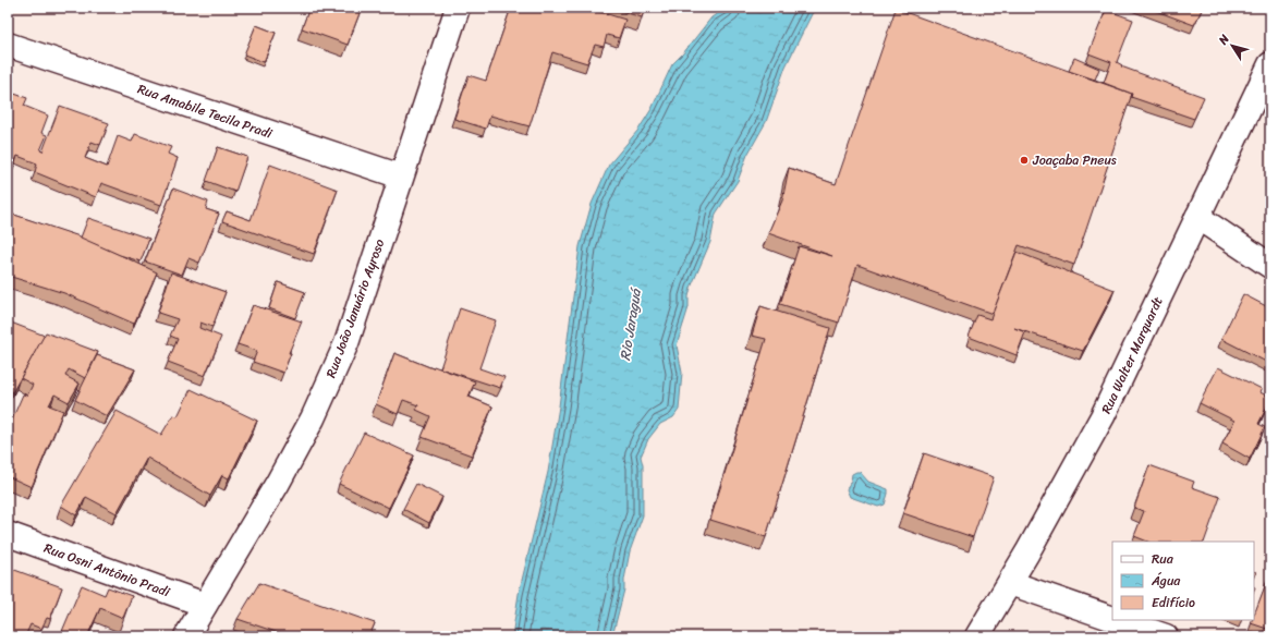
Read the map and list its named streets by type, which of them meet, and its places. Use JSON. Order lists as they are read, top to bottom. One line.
{"streets":{"main road":["Rua Amabile Tecila Pradi","Rua João Januário Ayroso","Rua Walter Marquardt","Rua Osni Antônio Pradi"]},"crossings":[["Rua Amabile Tecila Pradi","Rua João Januário Ayroso"],["Rua João Januário Ayroso","Rua Osni Antônio Pradi"]],"water":["Rio Jaraguá"],"places":["Joaçaba Pneus"],"legend":["Rua","Água","Edifício"],"north":"top left"}
